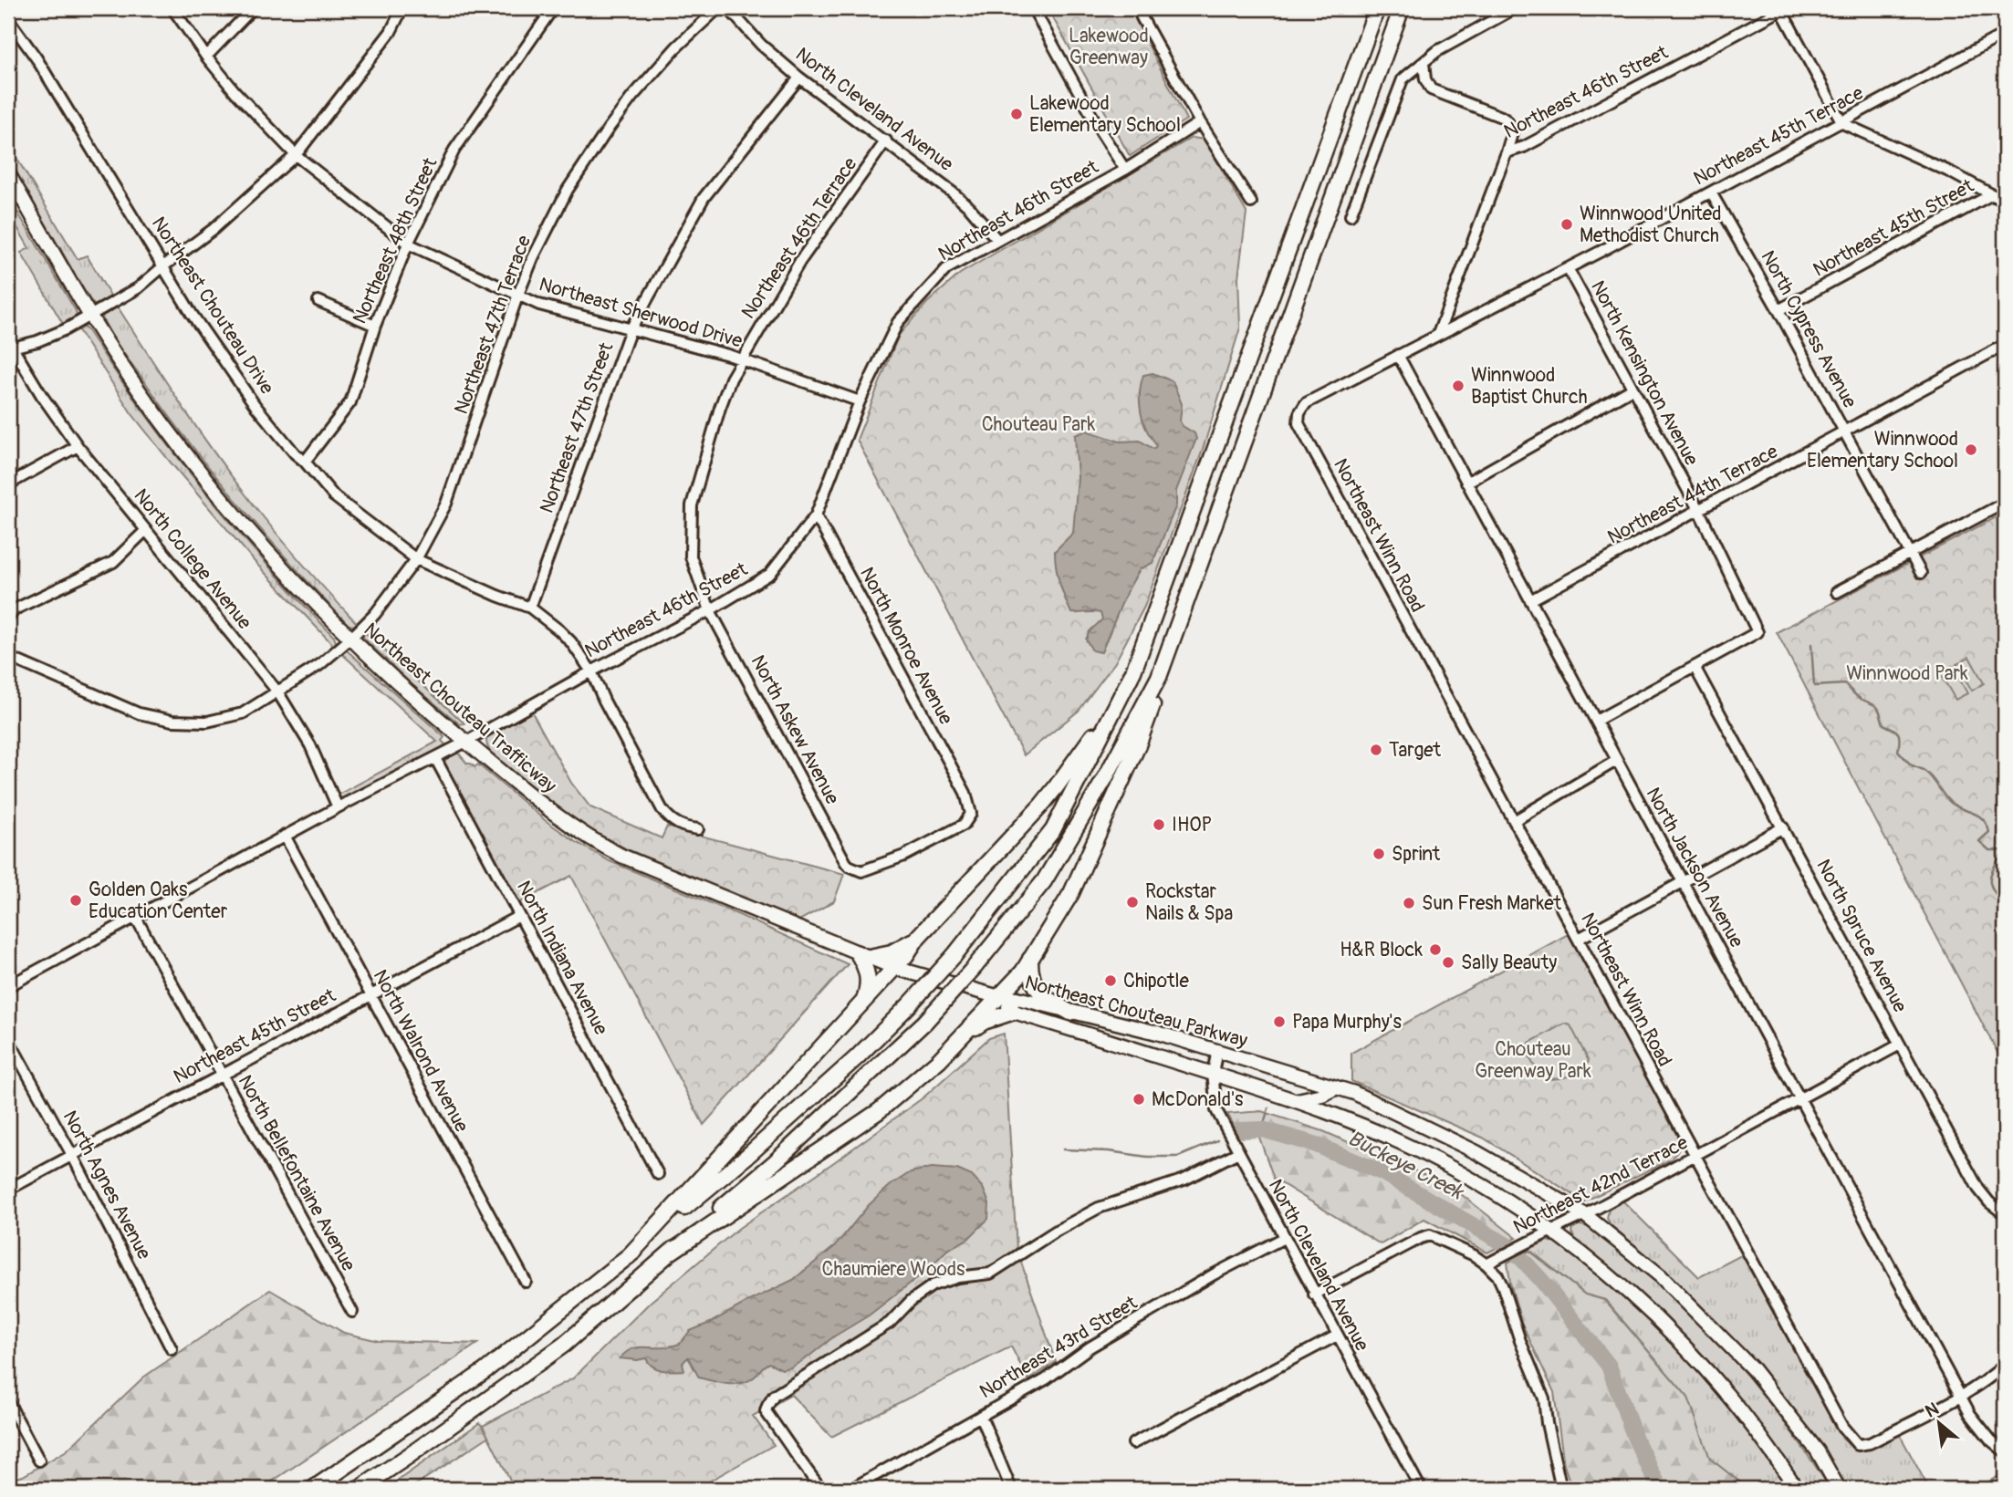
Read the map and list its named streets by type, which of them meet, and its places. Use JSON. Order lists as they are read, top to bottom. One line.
{"streets":{"main road":["Northeast Chouteau Trafficway","Northeast Chouteau Parkway"],"street":["Northeast 46th Street","North Cleveland Avenue","Northeast 45th Terrace","Northeast 45th Street","Northeast 46th Terrace","Northeast 48th Street","Northeast Chouteau Drive","Northeast Sherwood Drive","Northeast 47th Terrace","North Cypress Avenue","North Kensington Avenue","Northeast 47th Street","Northeast 44th Terrace","Northeast Winn Road","North College Avenue","North Monroe Avenue","North Askew Avenue","North Jackson Avenue","North Spruce Avenue","North Indiana Avenue","North Walrond Avenue","North Bellefontaine Avenue","North Agnes Avenue","Northeast 42nd Terrace","Northeast 43rd Street"]},"crossings":[["Northeast 46th Street","North Cleveland Avenue"],["Northeast 46th Street","Northeast 45th Terrace"],["Northeast 46th Street","Northeast 46th Terrace"],["Northeast 46th Street","Northeast Chouteau Drive"],["Northeast 46th Street","Northeast Sherwood Drive"],["Northeast 46th Street","North College Avenue"],["Northeast 46th Street","North Monroe Avenue"],["Northeast 46th Street","Northeast Chouteau Trafficway"],["Northeast 46th Street","North Askew Avenue"],["Northeast 46th Street","North Indiana Avenue"],["Northeast 46th Street","North Walrond Avenue"],["Northeast 46th Street","North Bellefontaine Avenue"],["North Cleveland Avenue","Northeast 46th Terrace"],["North Cleveland Avenue","Northeast 47th Street"],["North Cleveland Avenue","Northeast Chouteau Parkway"],["North Cleveland Avenue","Northeast 43rd Street"],["Northeast 45th Terrace","North Cypress Avenue"],["Northeast 45th Terrace","North Kensington Avenue"],["Northeast 45th Terrace","Northeast Winn Road"],["Northeast 45th Terrace","North Jackson Avenue"],["Northeast 45th Street","North Cypress Avenue"],["Northeast 45th Street","North Indiana Avenue"],["Northeast 45th Street","North Walrond Avenue"],["Northeast 45th Street","North Bellefontaine Avenue"],["Northeast 45th Street","North Agnes Avenue"],["Northeast 46th Terrace","Northeast Sherwood Drive"],["Northeast 46th Terrace","North Askew Avenue"],["Northeast 48th Street","Northeast Chouteau Drive"],["Northeast 48th Street","Northeast Sherwood Drive"],["Northeast Chouteau Drive","Northeast 47th Terrace"],["Northeast Chouteau Drive","Northeast 47th Street"],["Northeast Sherwood Drive","Northeast 47th Terrace"],["Northeast Sherwood Drive","Northeast 47th Street"],["Northeast 47th Terrace","North College Avenue"],["Northeast 47th Terrace","Northeast Chouteau Trafficway"],["North Cypress Avenue","Northeast 44th Terrace"],["North Kensington Avenue","Northeast 44th Terrace"],["North Kensington Avenue","North Spruce Avenue"],["Northeast 44th Terrace","North Jackson Avenue"],["Northeast Winn Road","North Jackson Avenue"],["Northeast Winn Road","Northeast 42nd Terrace"],["North Monroe Avenue","North Askew Avenue"],["Northeast Chouteau Trafficway","Northeast Chouteau Parkway"],["North Jackson Avenue","Northeast 42nd Terrace"],["North Spruce Avenue","Northeast 42nd Terrace"],["Northeast Chouteau Parkway","Northeast 42nd Terrace"]],"water":["Buckeye Creek"],"parks":["Lakewood Greenway","Chouteau Park","Winnwood Park","Chouteau Greenway Park","Chaumiere Woods"],"places":["Lakewood Elementary School","Winnwood United Methodist Church","Winnwood Baptist Church","Winnwood Elementary School","Target","IHOP","Sprint","Golden Oaks Education Center","Rockstar Nails & Spa","Sun Fresh Market","H&R Block","Sally Beauty","Chipotle","Papa Murphy's","McDonald's"],"north":"top left"}
